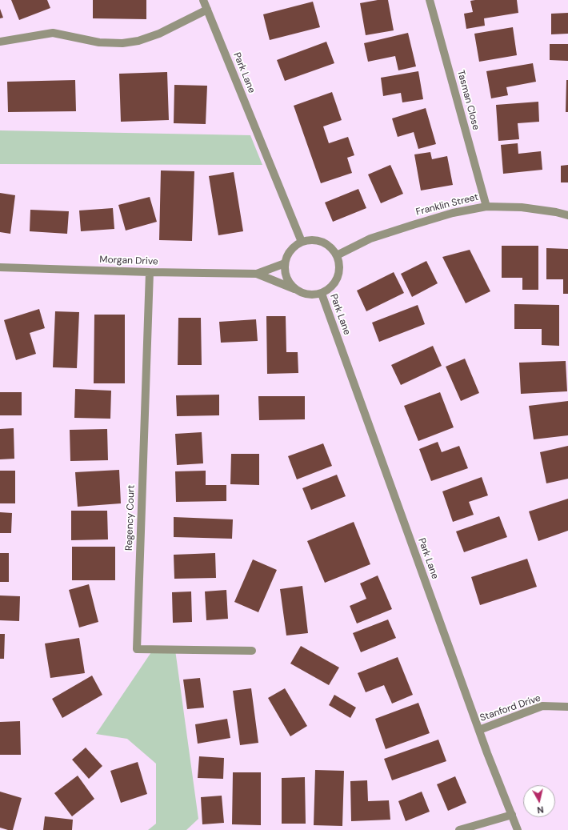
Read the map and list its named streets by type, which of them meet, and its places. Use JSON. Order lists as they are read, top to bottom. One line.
{"streets":{"street":["Park Lane","Tasman Close","Franklin Street","Morgan Drive","Regency Court","Stanford Drive"]},"crossings":[["Park Lane","Franklin Street"],["Park Lane","Morgan Drive"],["Park Lane","Stanford Drive"],["Tasman Close","Franklin Street"],["Franklin Street","Morgan Drive"],["Morgan Drive","Regency Court"]],"north":"bottom"}
